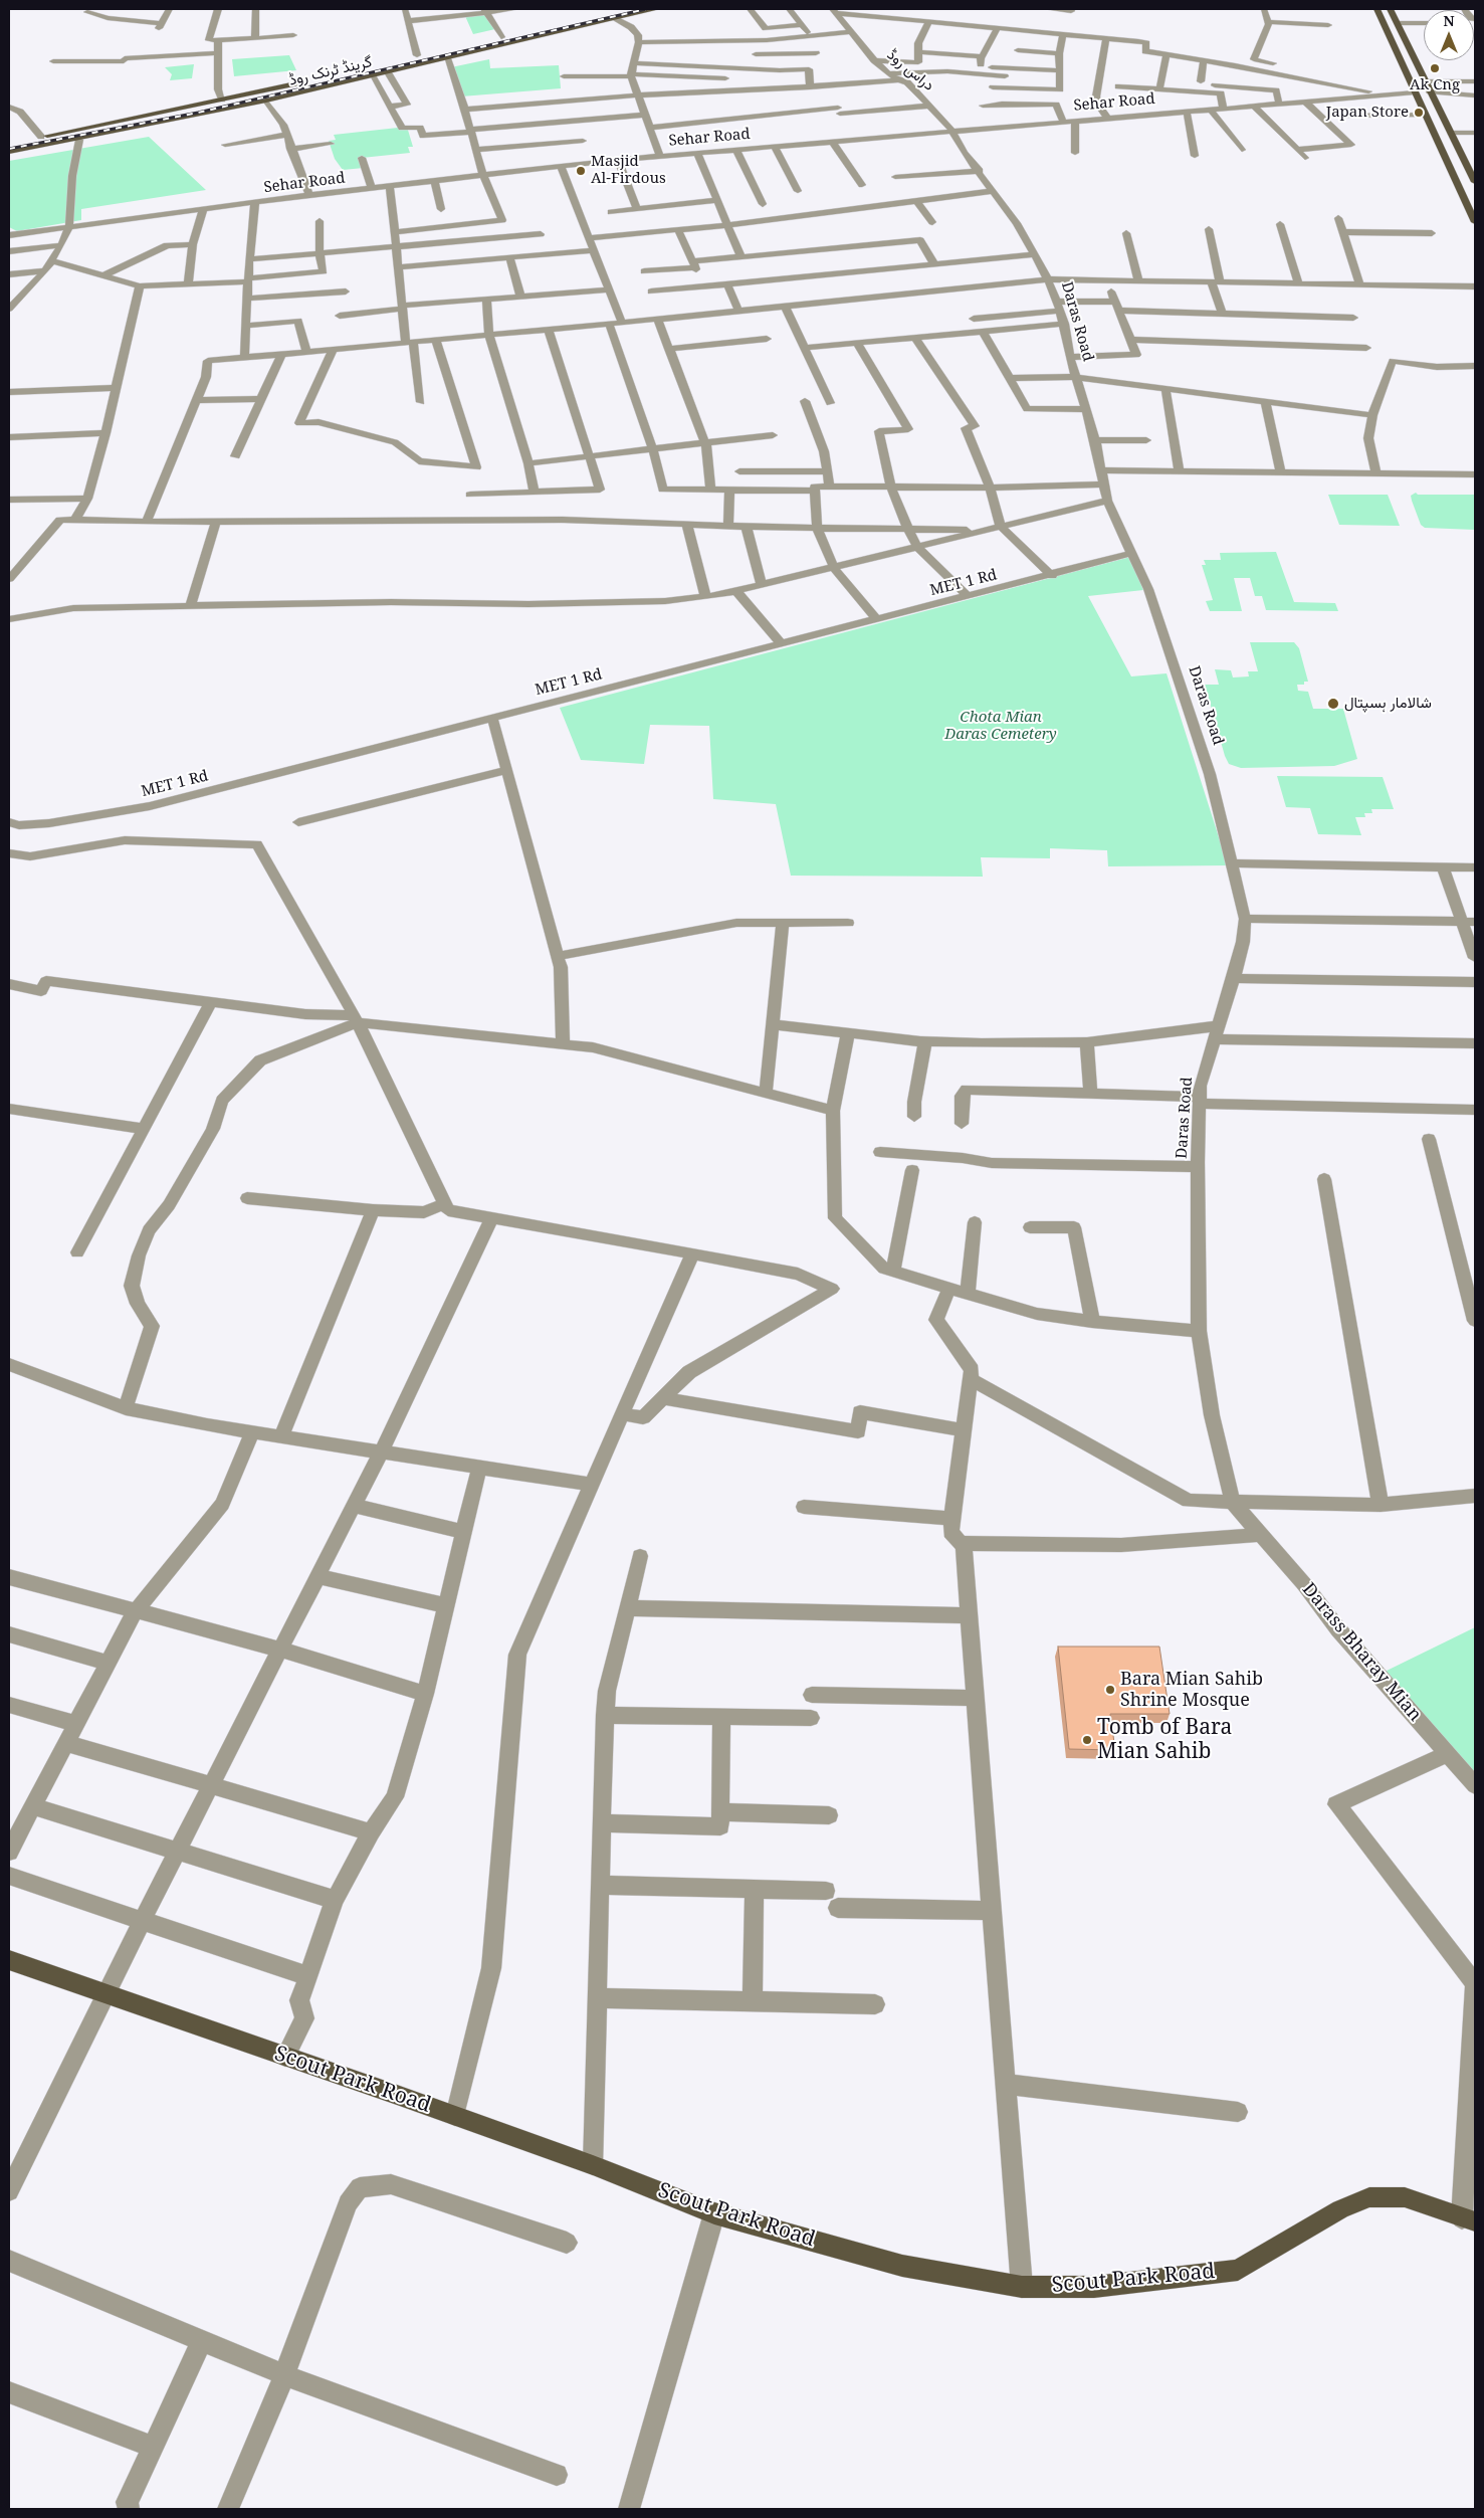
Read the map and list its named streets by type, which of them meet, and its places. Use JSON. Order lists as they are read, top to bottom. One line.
{"streets":{"main road":["گرینڈ ٹرنک روڈ","Scout Park Road"],"street":["دراس روڈ","Sehar Road","Daras Road","MET 1 Rd","Darass Bharay Mian"]},"crossings":[["دراس روڈ","Sehar Road"],["دراس روڈ","Daras Road"],["Sehar Road","Daras Road"],["Daras Road","MET 1 Rd"],["Daras Road","Darass Bharay Mian"]],"parks":["Chota Mian Daras Cemetery"],"places":["Ak Cng","Japan Store","Masjid Al-Firdous","شالامار ہسپتال","Bara Mian Sahib Shrine Mosque","Tomb of Bara Mian Sahib"],"north":"top"}
